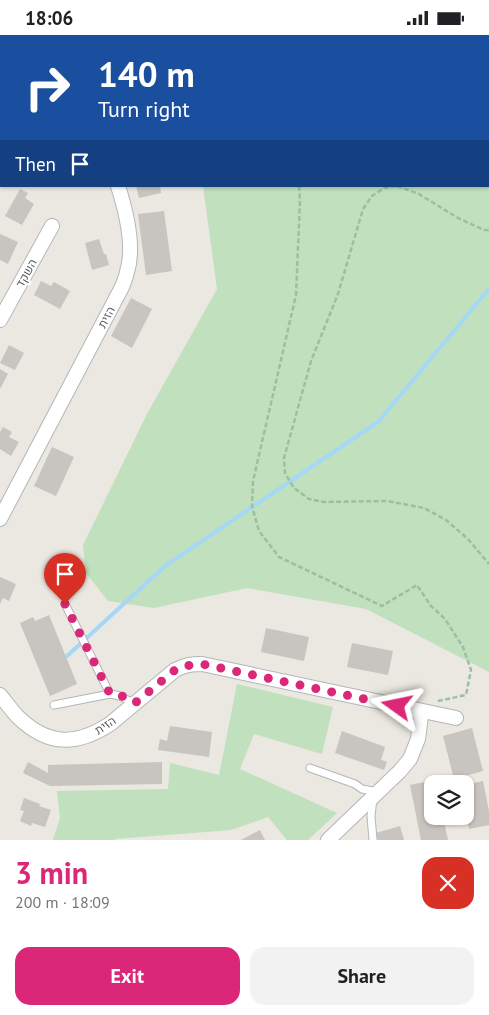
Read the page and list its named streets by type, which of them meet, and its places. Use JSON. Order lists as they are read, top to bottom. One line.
{"streets":{"street":["השקד","הזית"]},"page":{"status":"18:06","turn":["140 m","Turn right"],"then":"Then","heading":["3 min","200 m · 18:09"],"buttons":["Exit","Share"]}}
